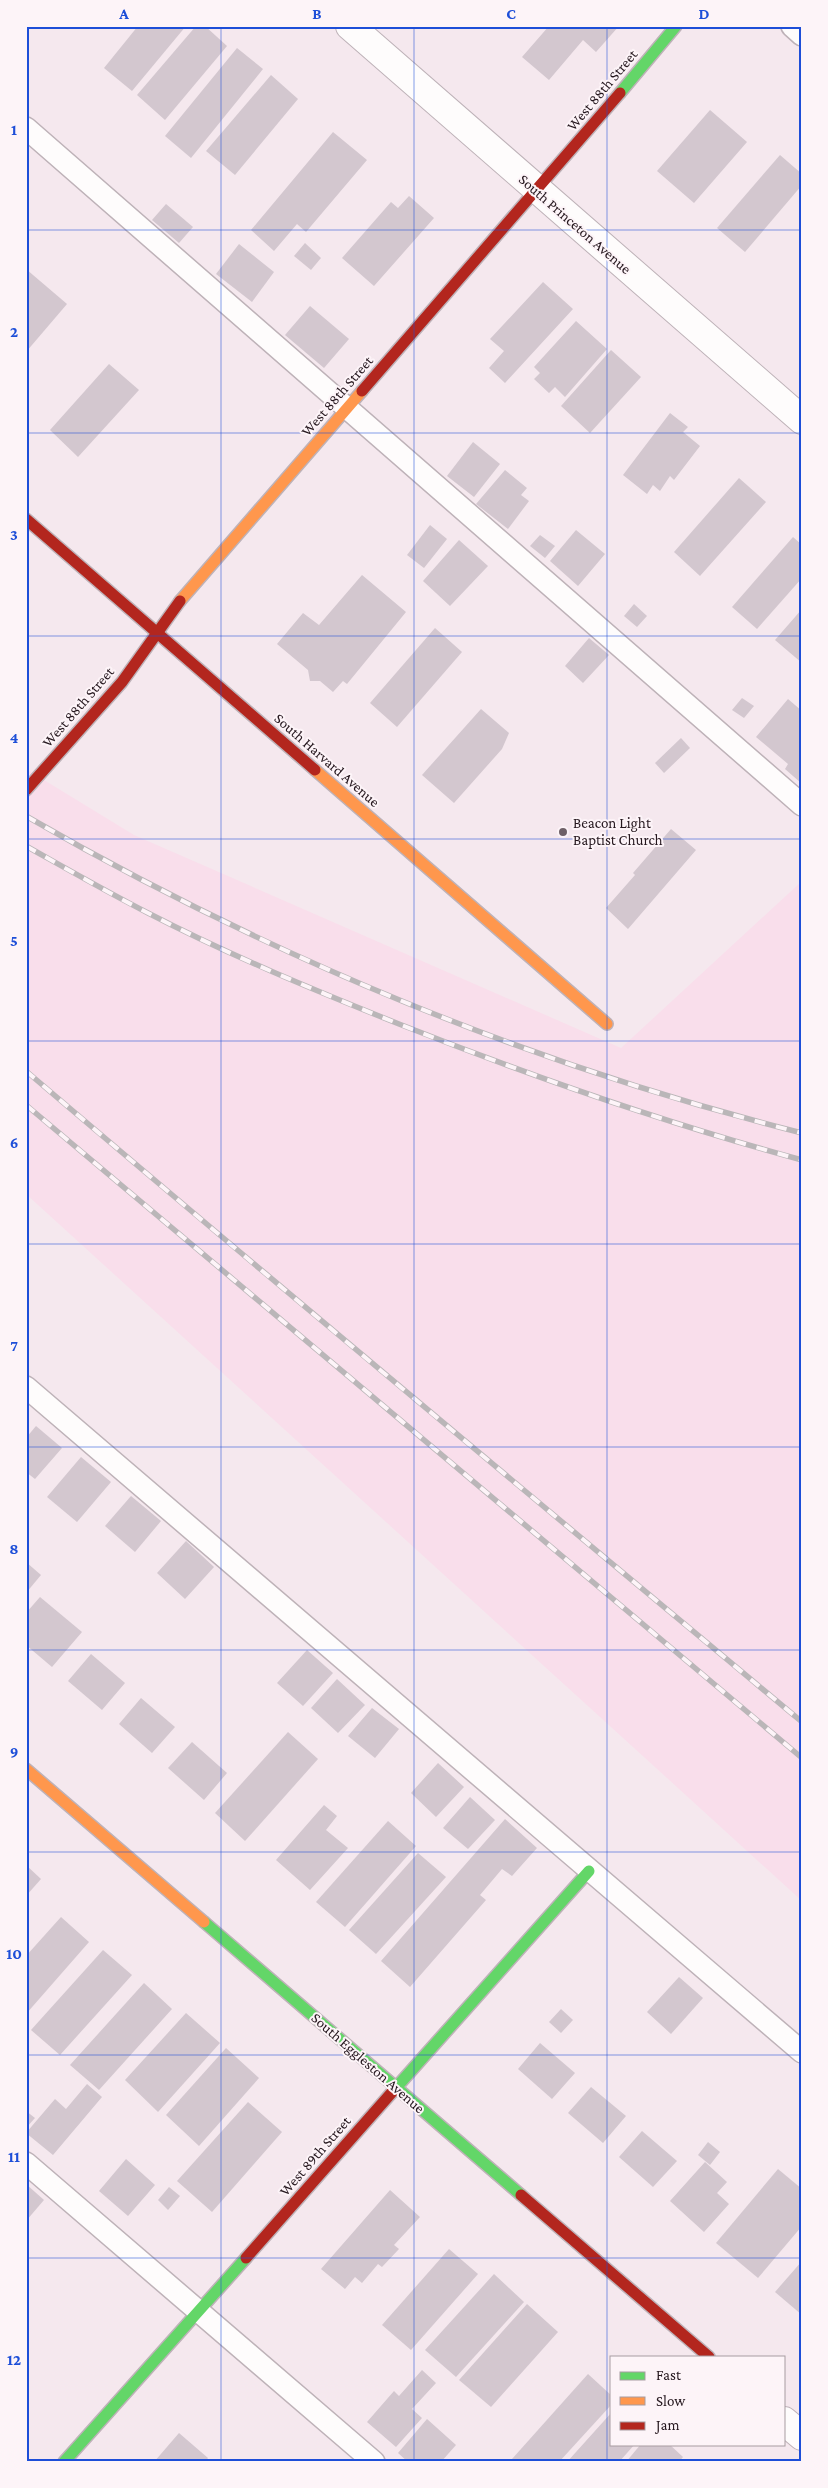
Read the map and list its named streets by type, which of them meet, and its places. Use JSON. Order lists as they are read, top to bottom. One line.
{"streets":{"street":["West 88th Street","South Princeton Avenue","South Harvard Avenue","South Eggleston Avenue","West 89th Street"]},"crossings":[["West 88th Street","South Princeton Avenue"],["West 88th Street","South Harvard Avenue"],["South Eggleston Avenue","West 89th Street"]],"places":["Beacon Light Baptist Church"],"legend":["Fast","Slow","Jam"],"grid":{"columns":["A","B","C","D"],"rows":["1","2","3","4","5","6","7","8","9","10","11","12"]}}
